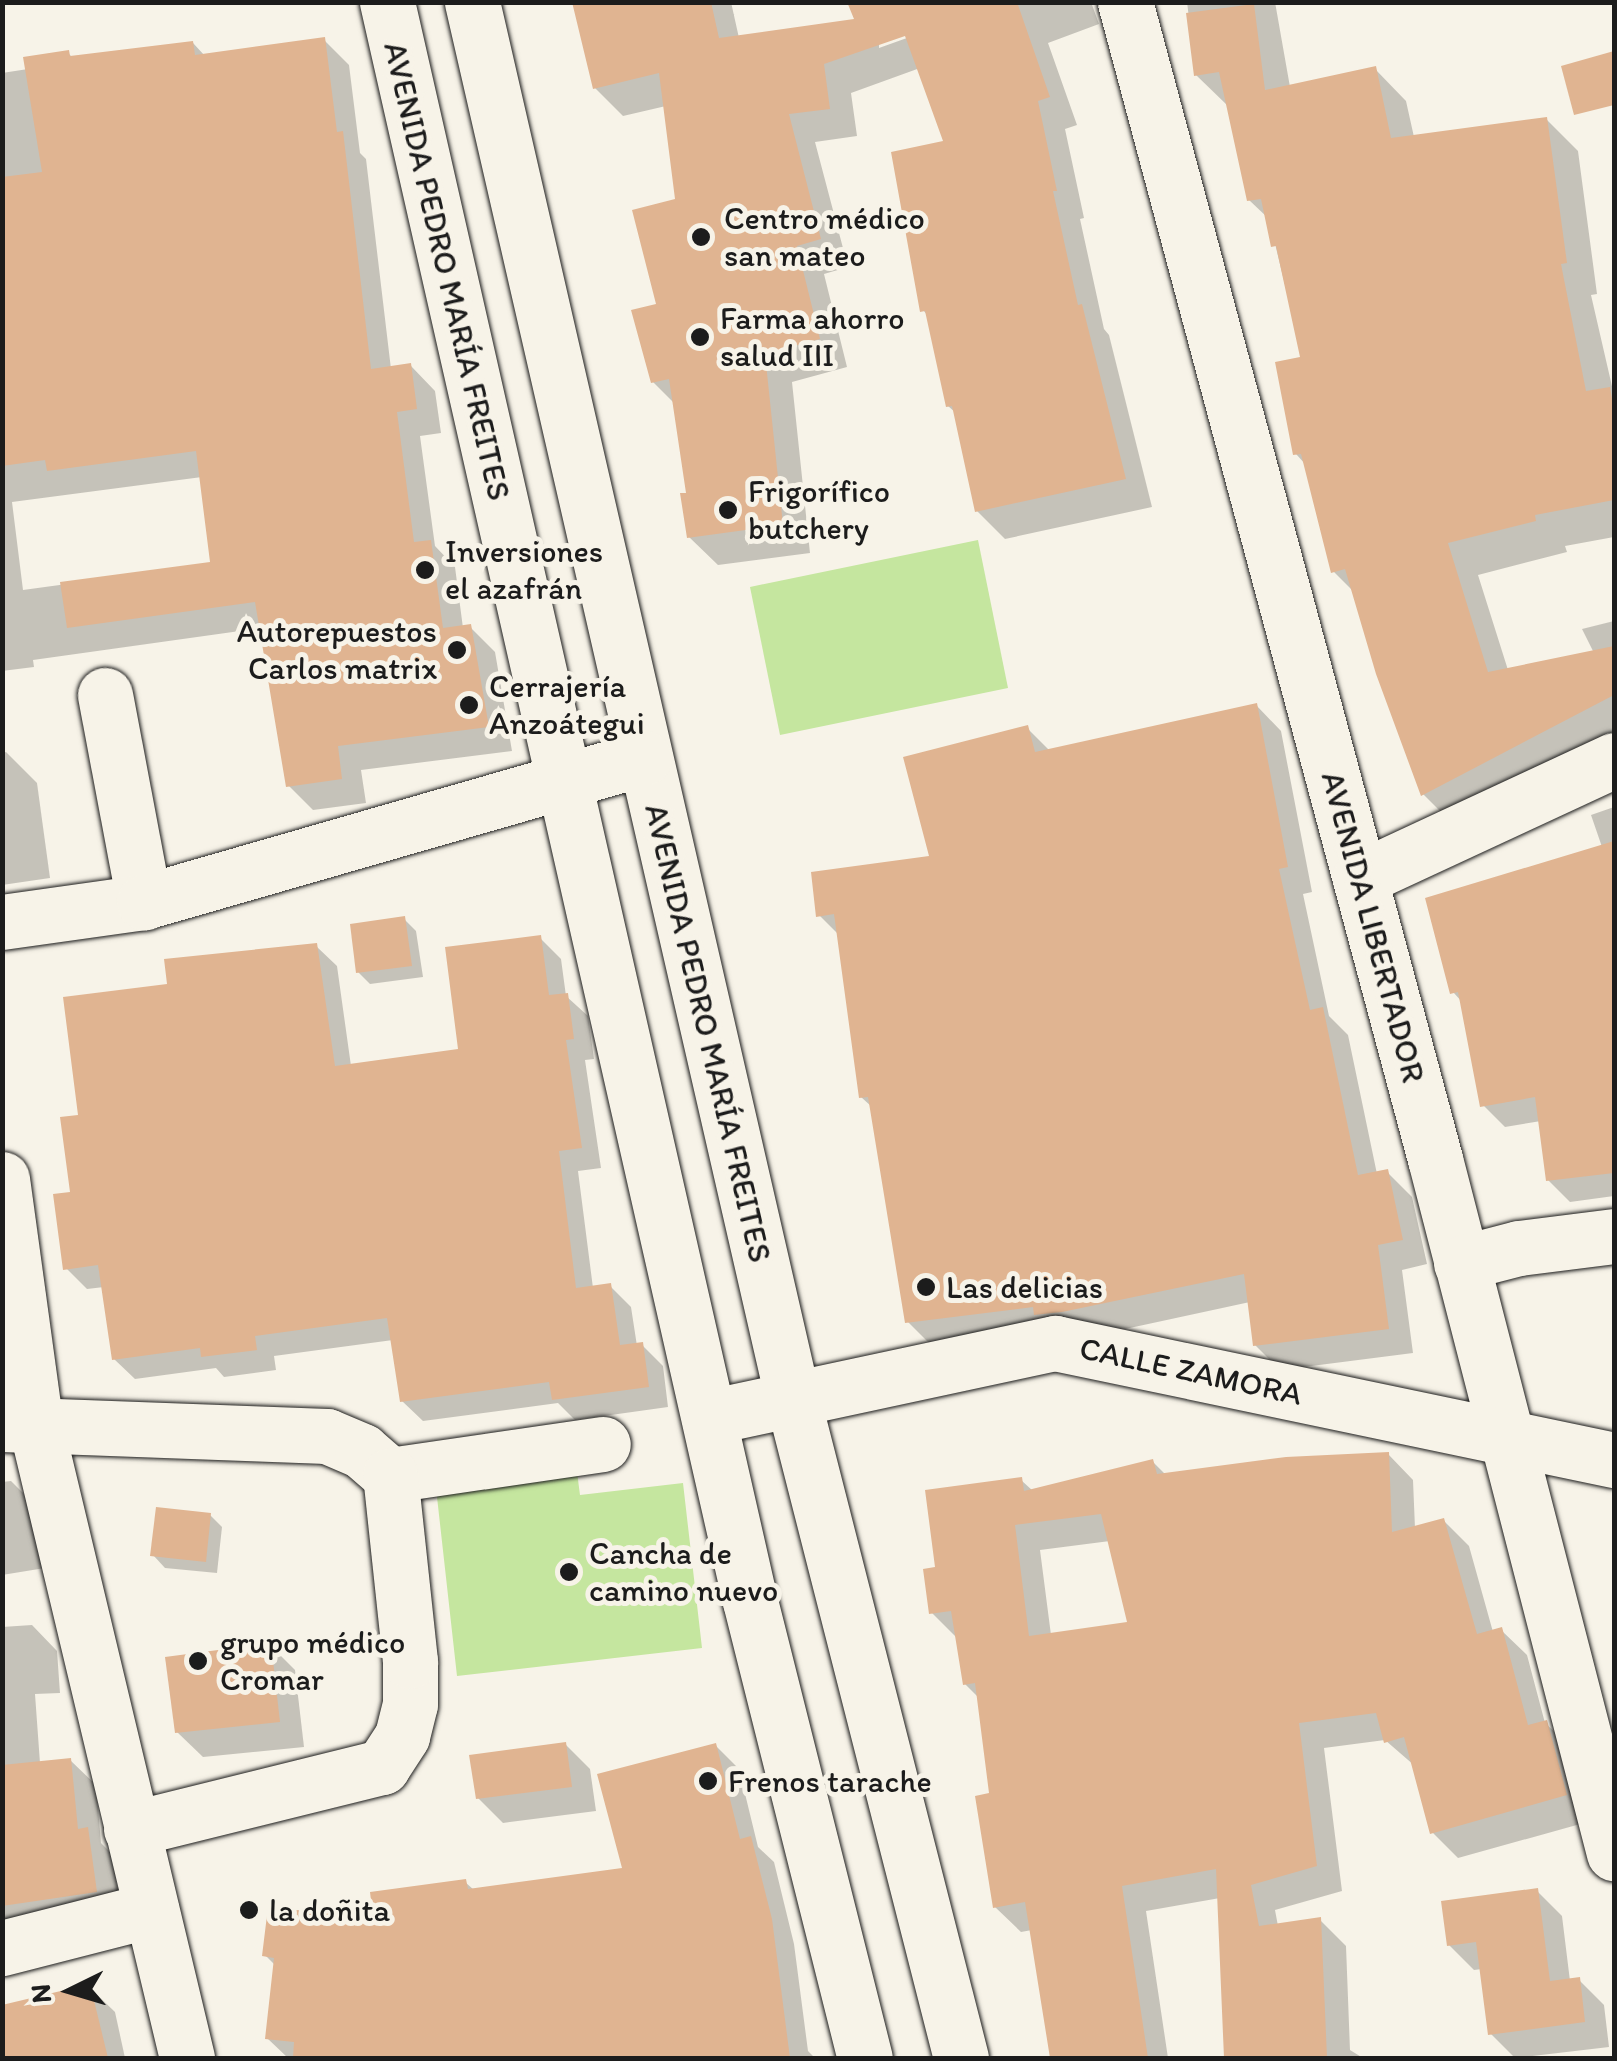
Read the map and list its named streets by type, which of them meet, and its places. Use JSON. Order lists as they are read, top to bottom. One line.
{"streets":{"street":["AVENIDA PEDRO MARÍA FREITES","AVENIDA LIBERTADOR","CALLE ZAMORA"]},"crossings":[["AVENIDA PEDRO MARÍA FREITES","CALLE ZAMORA"],["AVENIDA LIBERTADOR","CALLE ZAMORA"]],"places":["Centro médico san mateo","Farma ahorro salud III","Frigorífico butchery","Inversiones el azafrán","Autorepuestos Carlos matrix","Cerrajería Anzoátegui","Las delicias","Cancha de camino nuevo","grupo médico Cromar","Frenos tarache","la doñita"],"north":"left"}
